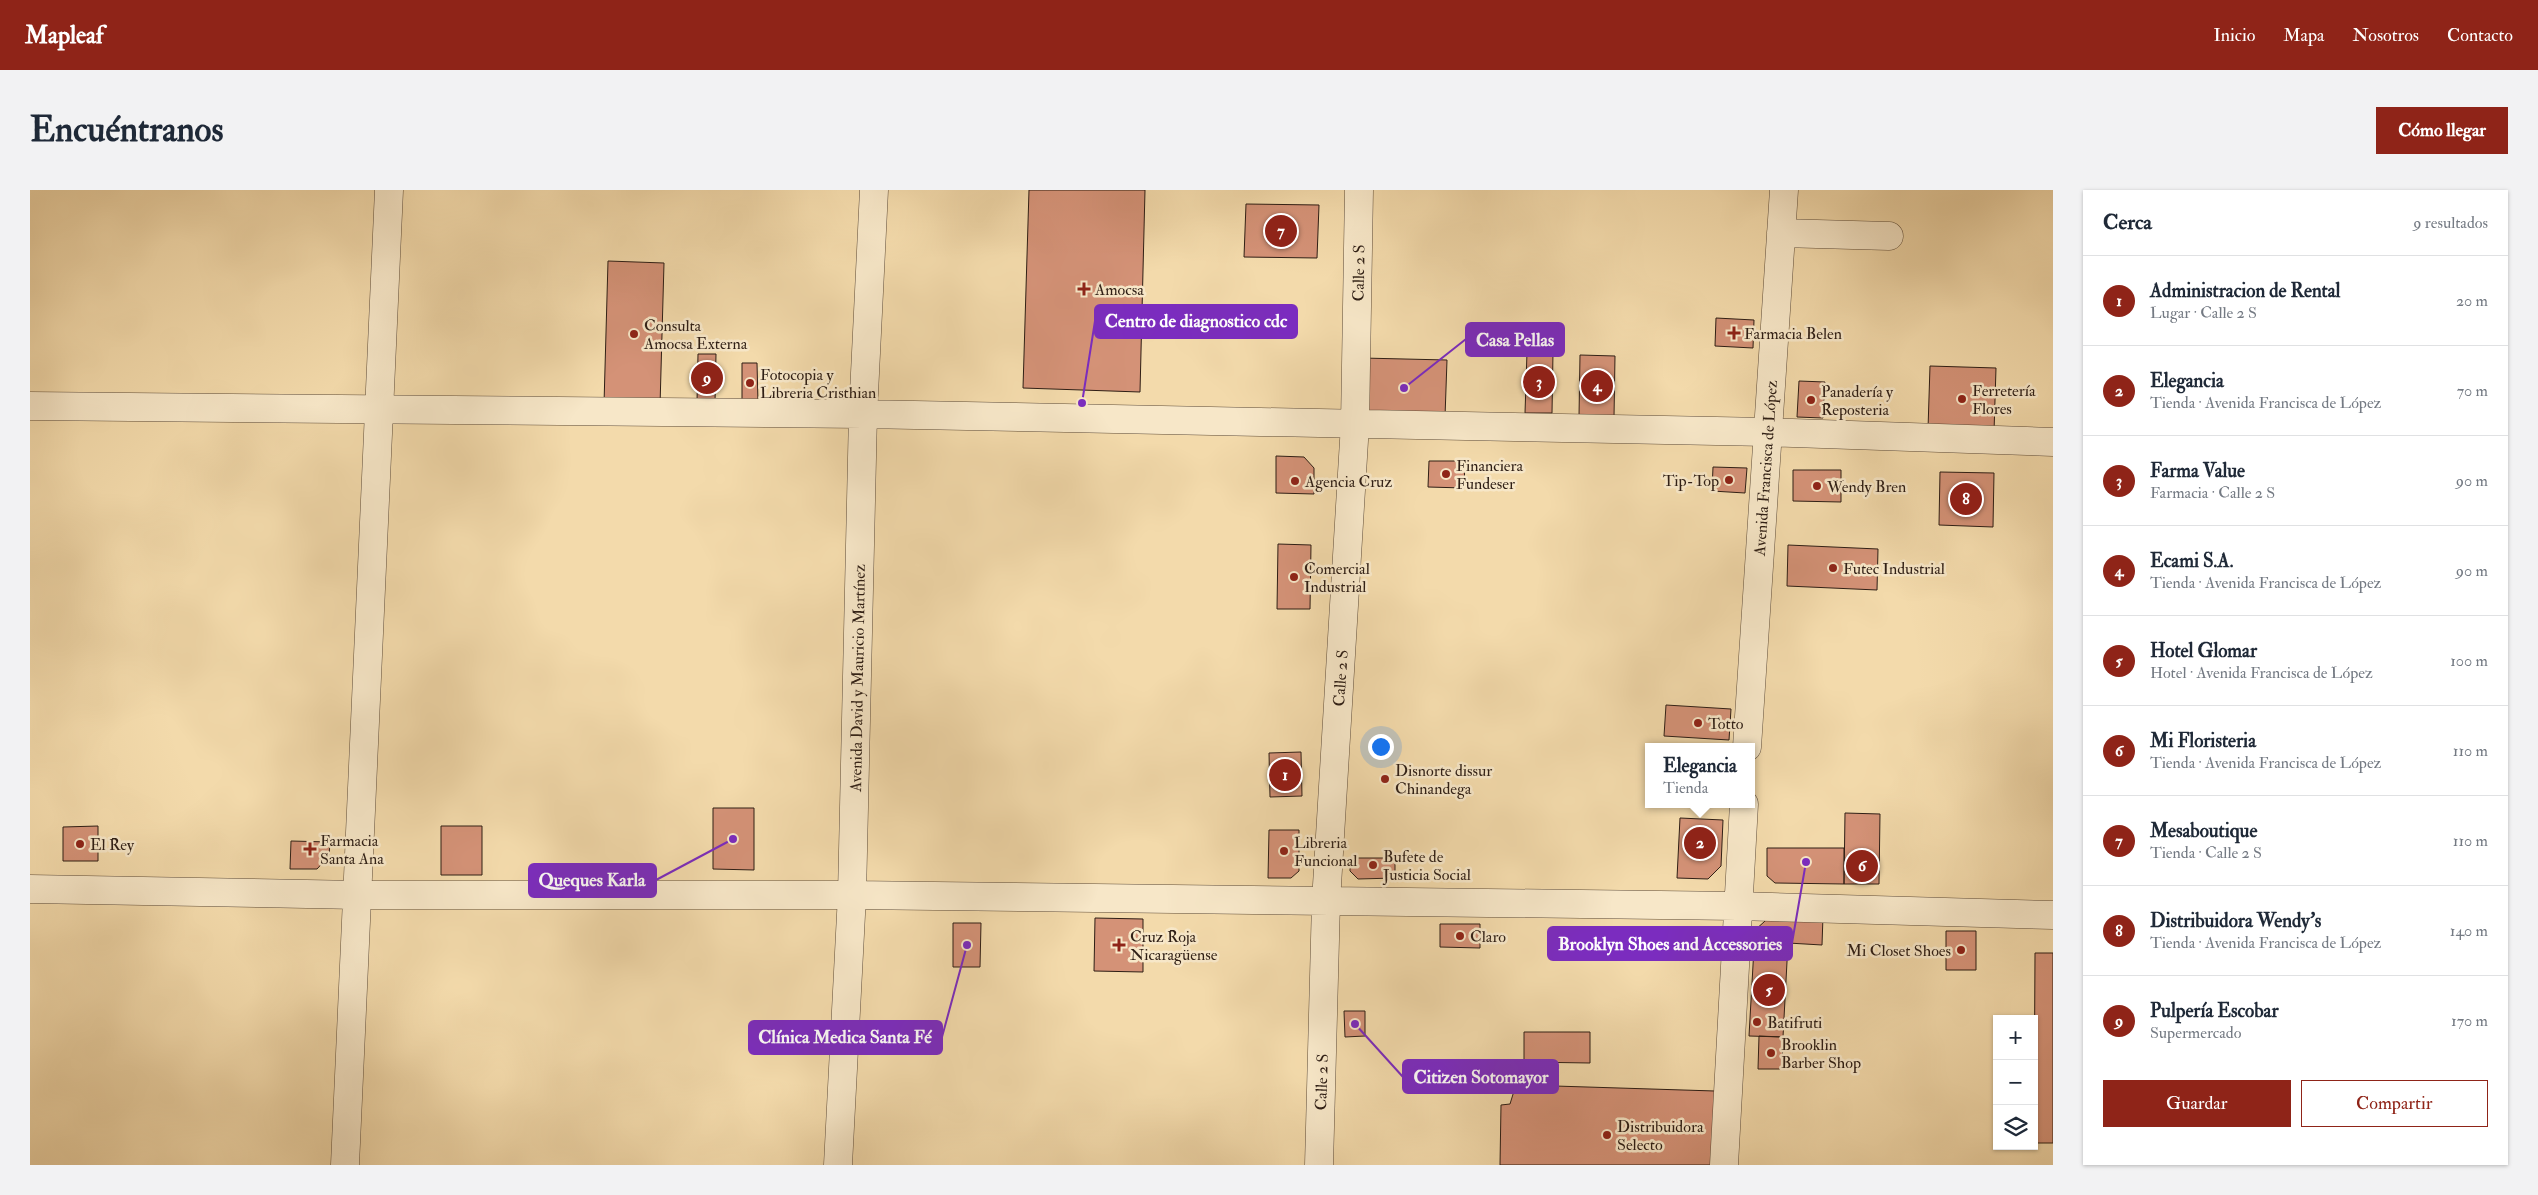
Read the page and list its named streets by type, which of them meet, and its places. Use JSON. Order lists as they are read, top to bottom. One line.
{"streets":{"street":["Calle 2 S","Avenida Francisca de López","Avenida David y Mauricio Martínez"]},"places":{"health":["Amocsa","Farmacia Belen","Farmacia Santa Ana","Cruz Roja Nicaragüense"],"other":["Consulta Amocsa Externa","Fotocopia y Libreria Cristhian","Casa Pellas","Ferretería Flores","Panadería y Reposteria","Centro de diagnostico cdc","Financiera Fundeser","Tip-Top","Agencia Cruz","Wendy Bren","Futec Industrial","Comercial Industrial","Totto","Disnorte dissur Chinandega","Queques Karla","El Rey","Libreria Funcional","Brooklyn Shoes and Accessories","Bufete de Justicia Social","Claro","Clínica Medica Santa Fé","Mi Closet Shoes","Batifruti","Citizen Sotomayor","Brooklin Barber Shop","Distribuidora Selecto"]},"page":{"header":"Mapleaf","nav":["Inicio","Mapa","Nosotros","Contacto"],"buttons":["Cómo llegar",["Guardar","Compartir"]],"title":"Encuéntranos","heading":["Cerca","9 resultados"],"pins":["7","9","3","4","8","1","2","6","5"],"list":[{"mark":"1","name":"Administracion de Rental","note":"Lugar · Calle 2 S","value":"20 m"},{"mark":"2","name":"Elegancia","note":"Tienda · Avenida Francisca de López","value":"70 m"},{"mark":"3","name":"Farma Value","note":"Farmacia · Calle 2 S","value":"90 m"},{"mark":"4","name":"Ecami S.A.","note":"Tienda · Avenida Francisca de López","value":"90 m"},{"mark":"5","name":"Hotel Glomar","note":"Hotel · Avenida Francisca de López","value":"100 m"},{"mark":"6","name":"Mi Floristeria","note":"Tienda · Avenida Francisca de López","value":"110 m"},{"mark":"7","name":"Mesaboutique","note":"Tienda · Calle 2 S","value":"110 m"},{"mark":"8","name":"Distribuidora Wendy's","note":"Tienda · Avenida Francisca de López","value":"140 m"},{"mark":"9","name":"Pulpería Escobar","note":"Supermercado","value":"170 m"}],"popup":["Elegancia","Tienda"],"map_buttons":["+","−"]}}
